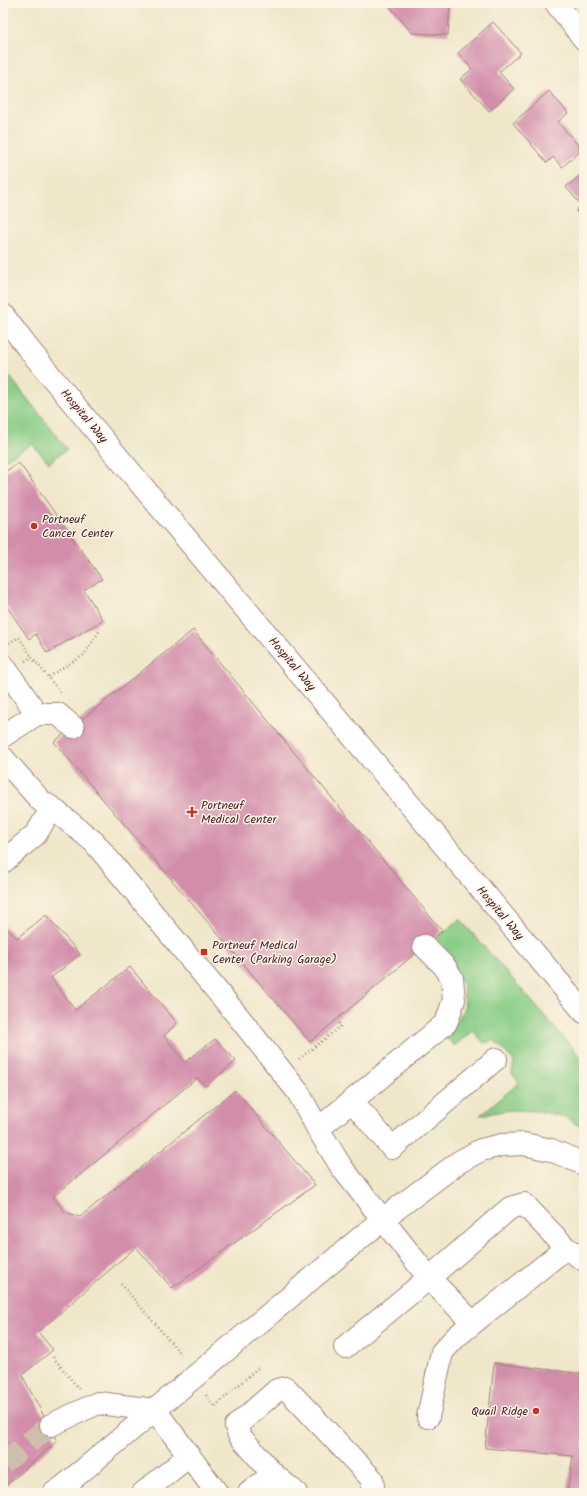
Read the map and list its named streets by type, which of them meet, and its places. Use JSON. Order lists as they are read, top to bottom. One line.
{"streets":{"street":["Hospital Way"]},"places":{"other":["Portneuf Cancer Center","Quail Ridge"],"health":["Portneuf Medical Center"],"transit":["Portneuf Medical Center (Parking Garage)"]}}
